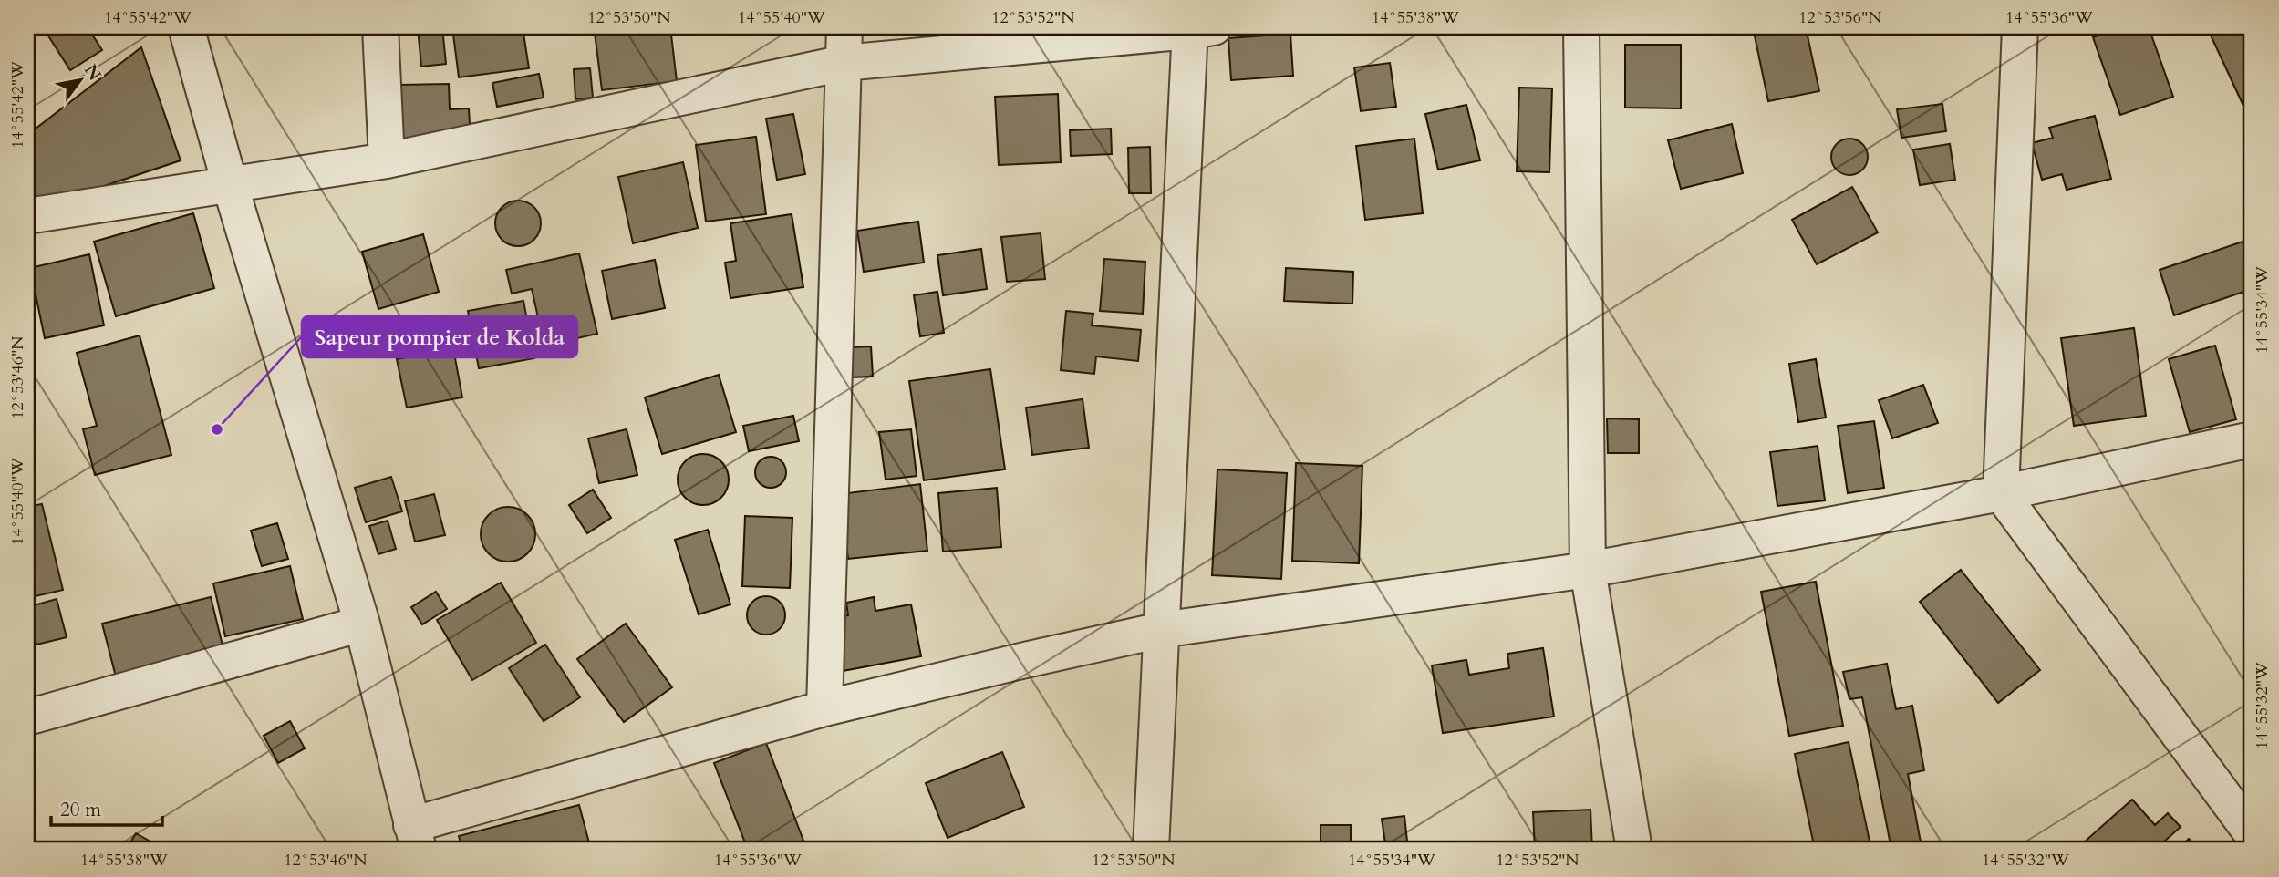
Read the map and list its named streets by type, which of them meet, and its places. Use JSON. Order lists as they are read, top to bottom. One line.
{"places":["Sapeur pompier de Kolda"],"scale_bar":"20 m","north":"top right","coordinates":["14°55'42\"W","12°53'50\"N","14°55'40\"W","12°53'52\"N","14°55'38\"W","12°53'56\"N","14°55'36\"W","14°55'34\"W","12°53'46\"N","14°55'32\"W"]}
